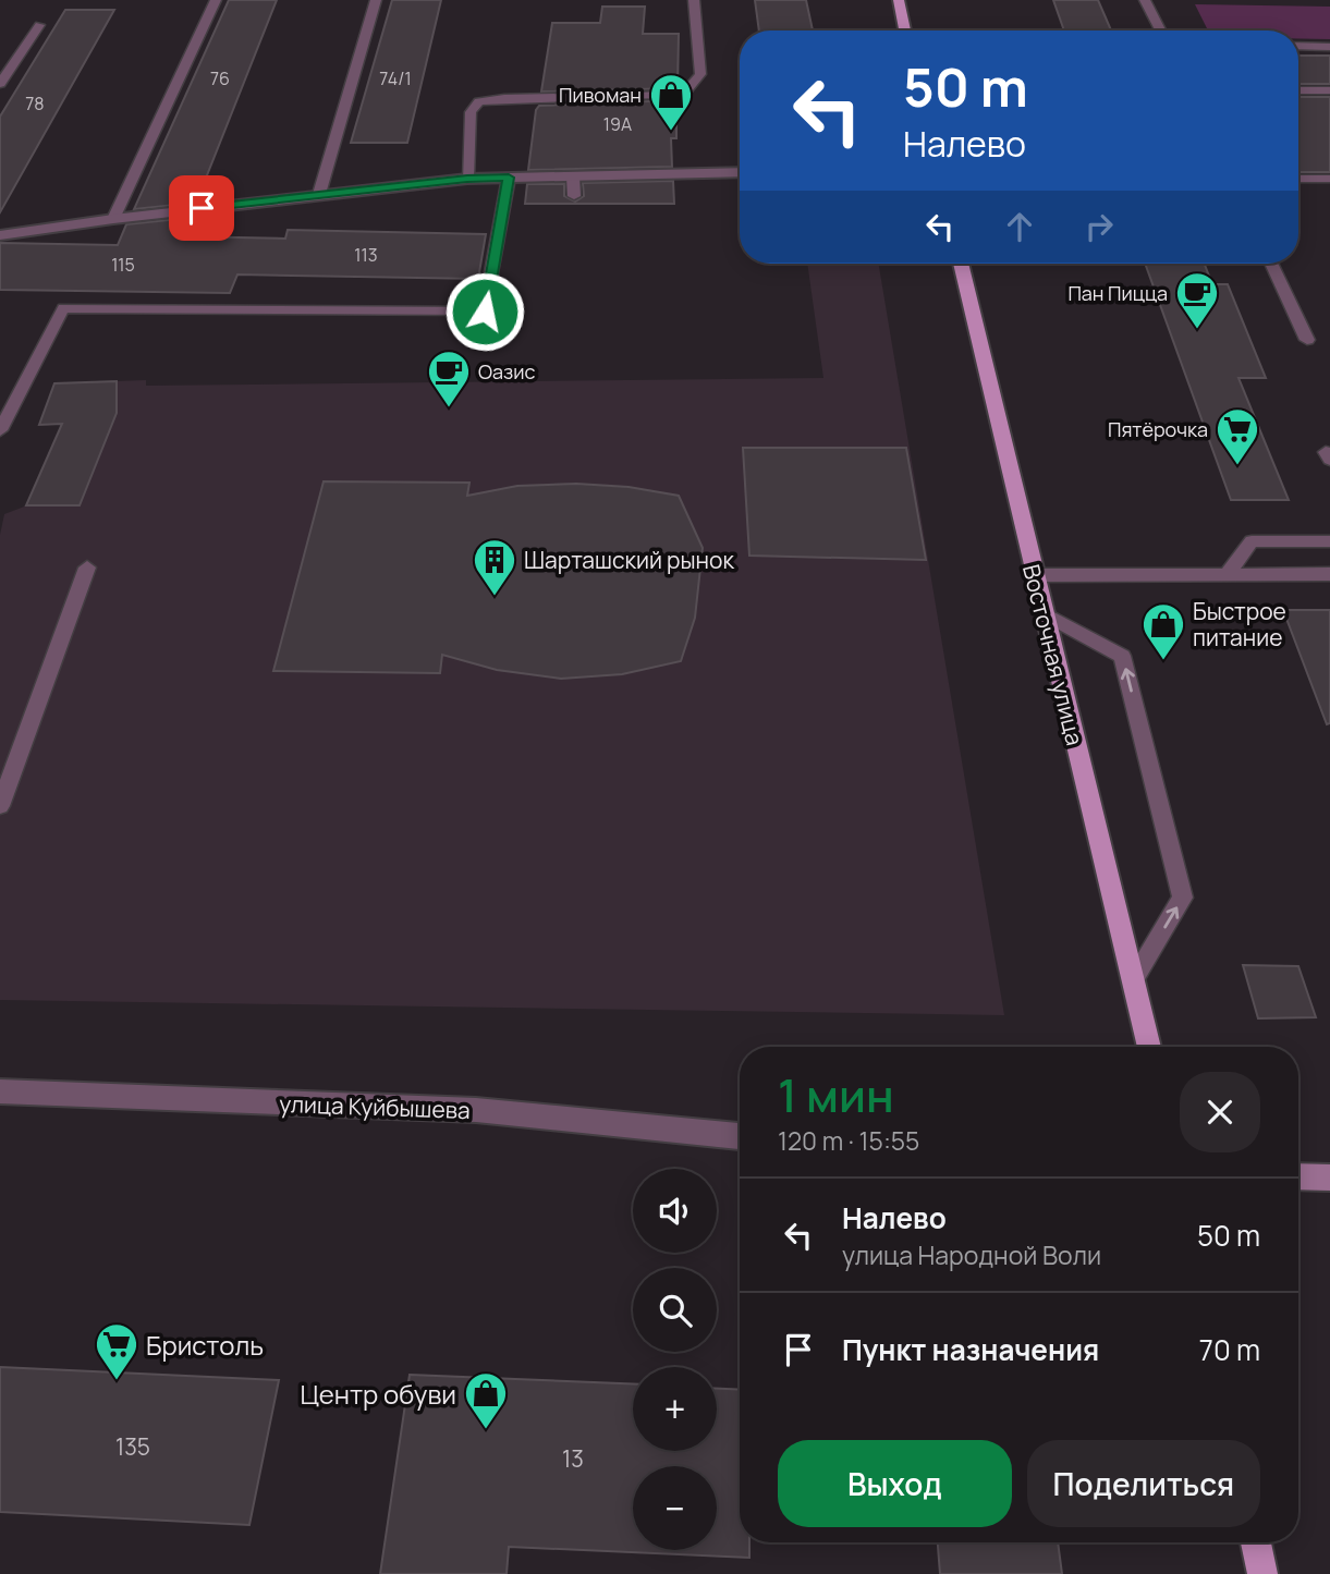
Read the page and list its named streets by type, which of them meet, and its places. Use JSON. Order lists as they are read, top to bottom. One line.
{"streets":{"main road":["Восточная улица"],"street":["улица Куйбышева"]},"places":{"shop":["Пивоман","Быстрое питание","Центр обуви"],"cafe":["Пан Пицца","Оазис"],"supermarket":["Пятёрочка","Бристоль"],"building":["Шарташский рынок"]},"house_numbers":["76","74/1","78","19А","113","115","135","13"],"page":{"turn":["50 m","Налево"],"heading":["1 мин","120 m · 15:55"],"map_buttons":["+","−"],"list":[{"name":"Налево","note":"улица Народной Воли","value":"50 m"},{"name":"Пункт назначения","value":"70 m"}],"buttons":["Выход","Поделиться"]}}
